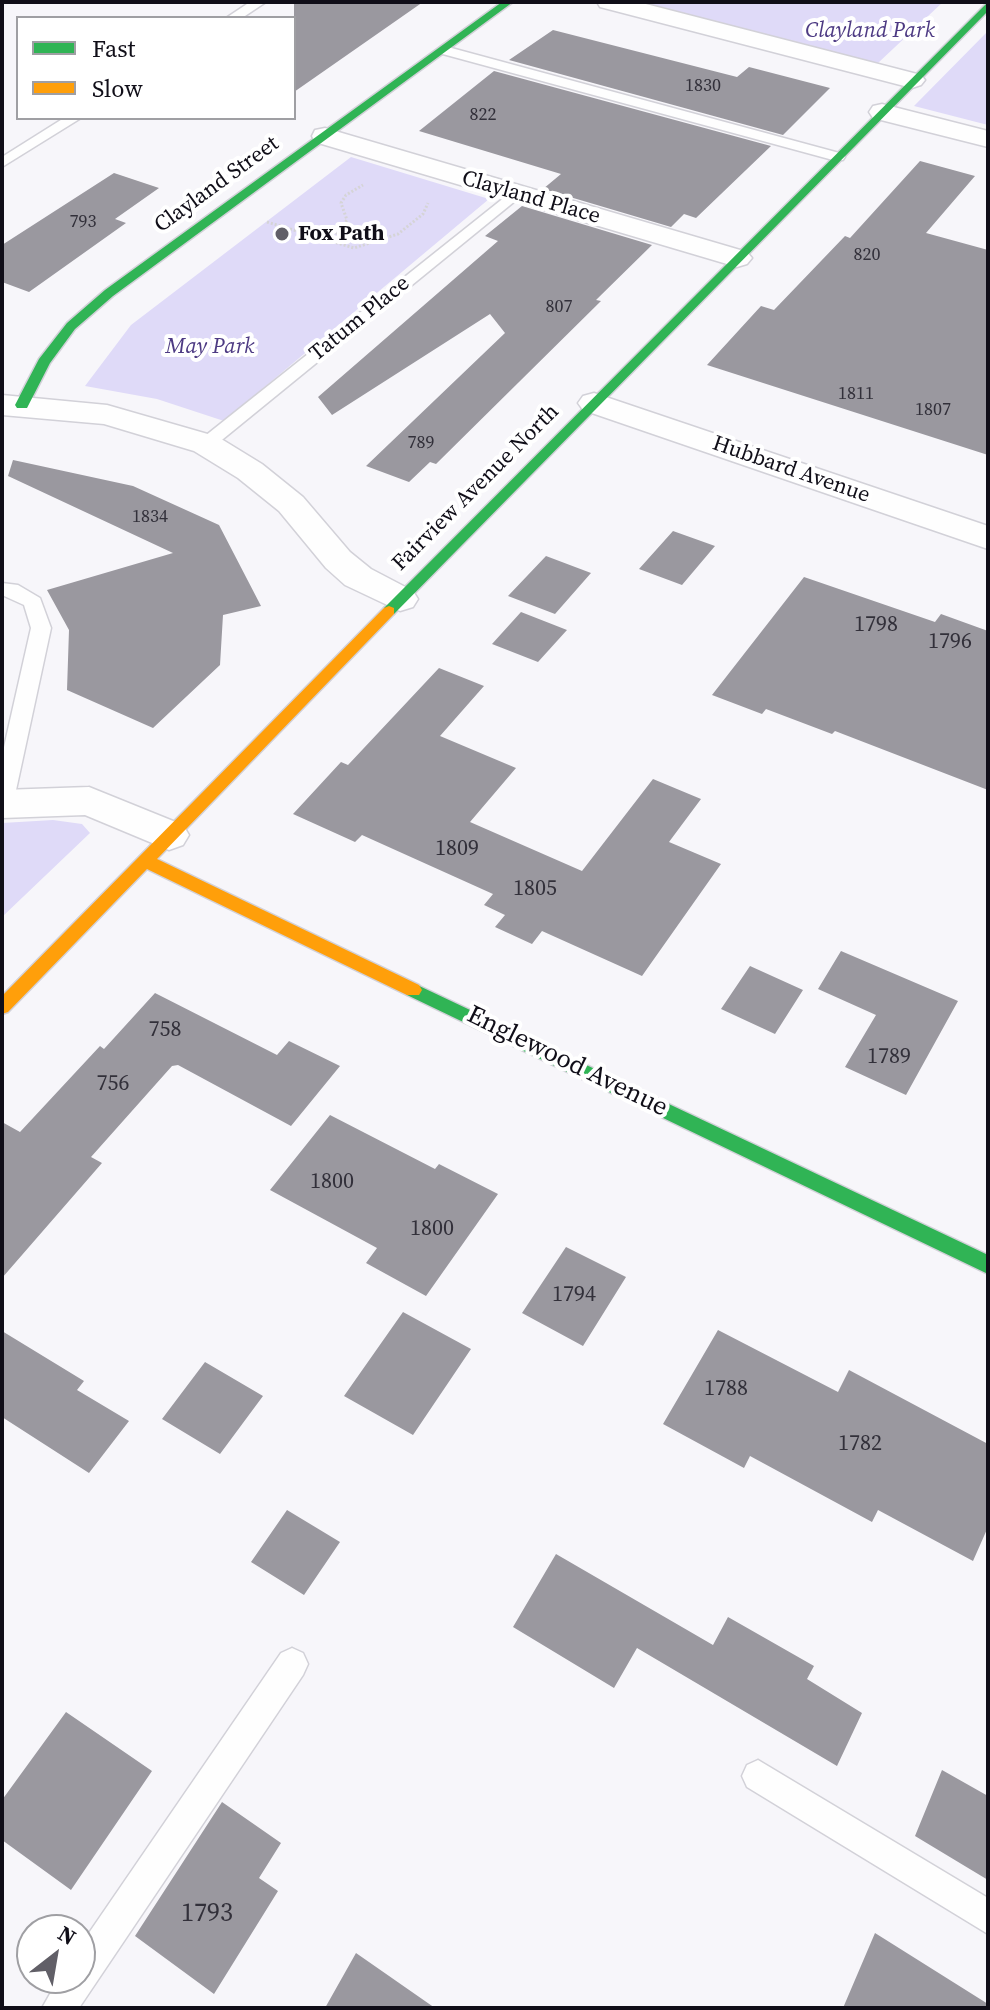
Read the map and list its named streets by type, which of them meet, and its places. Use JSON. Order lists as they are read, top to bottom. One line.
{"streets":{"street":["Clayland Street","Clayland Place","Hubbard Avenue","Fairview Avenue North","Englewood Avenue"],"lane":["Tatum Place"]},"crossings":[["Clayland Street","Clayland Place"],["Clayland Place","Tatum Place"],["Clayland Place","Fairview Avenue North"],["Hubbard Avenue","Fairview Avenue North"],["Fairview Avenue North","Englewood Avenue"]],"parks":["Clayland Park","May Park"],"places":["Fox Path"],"house_numbers":["1830","822","793","820","807","1811","1807","789","1834","1798","1796","1809","1805","758","1789","756","1800","1800","1794","1788","1782","1793"],"legend":["Fast","Slow"],"north":"top right"}
